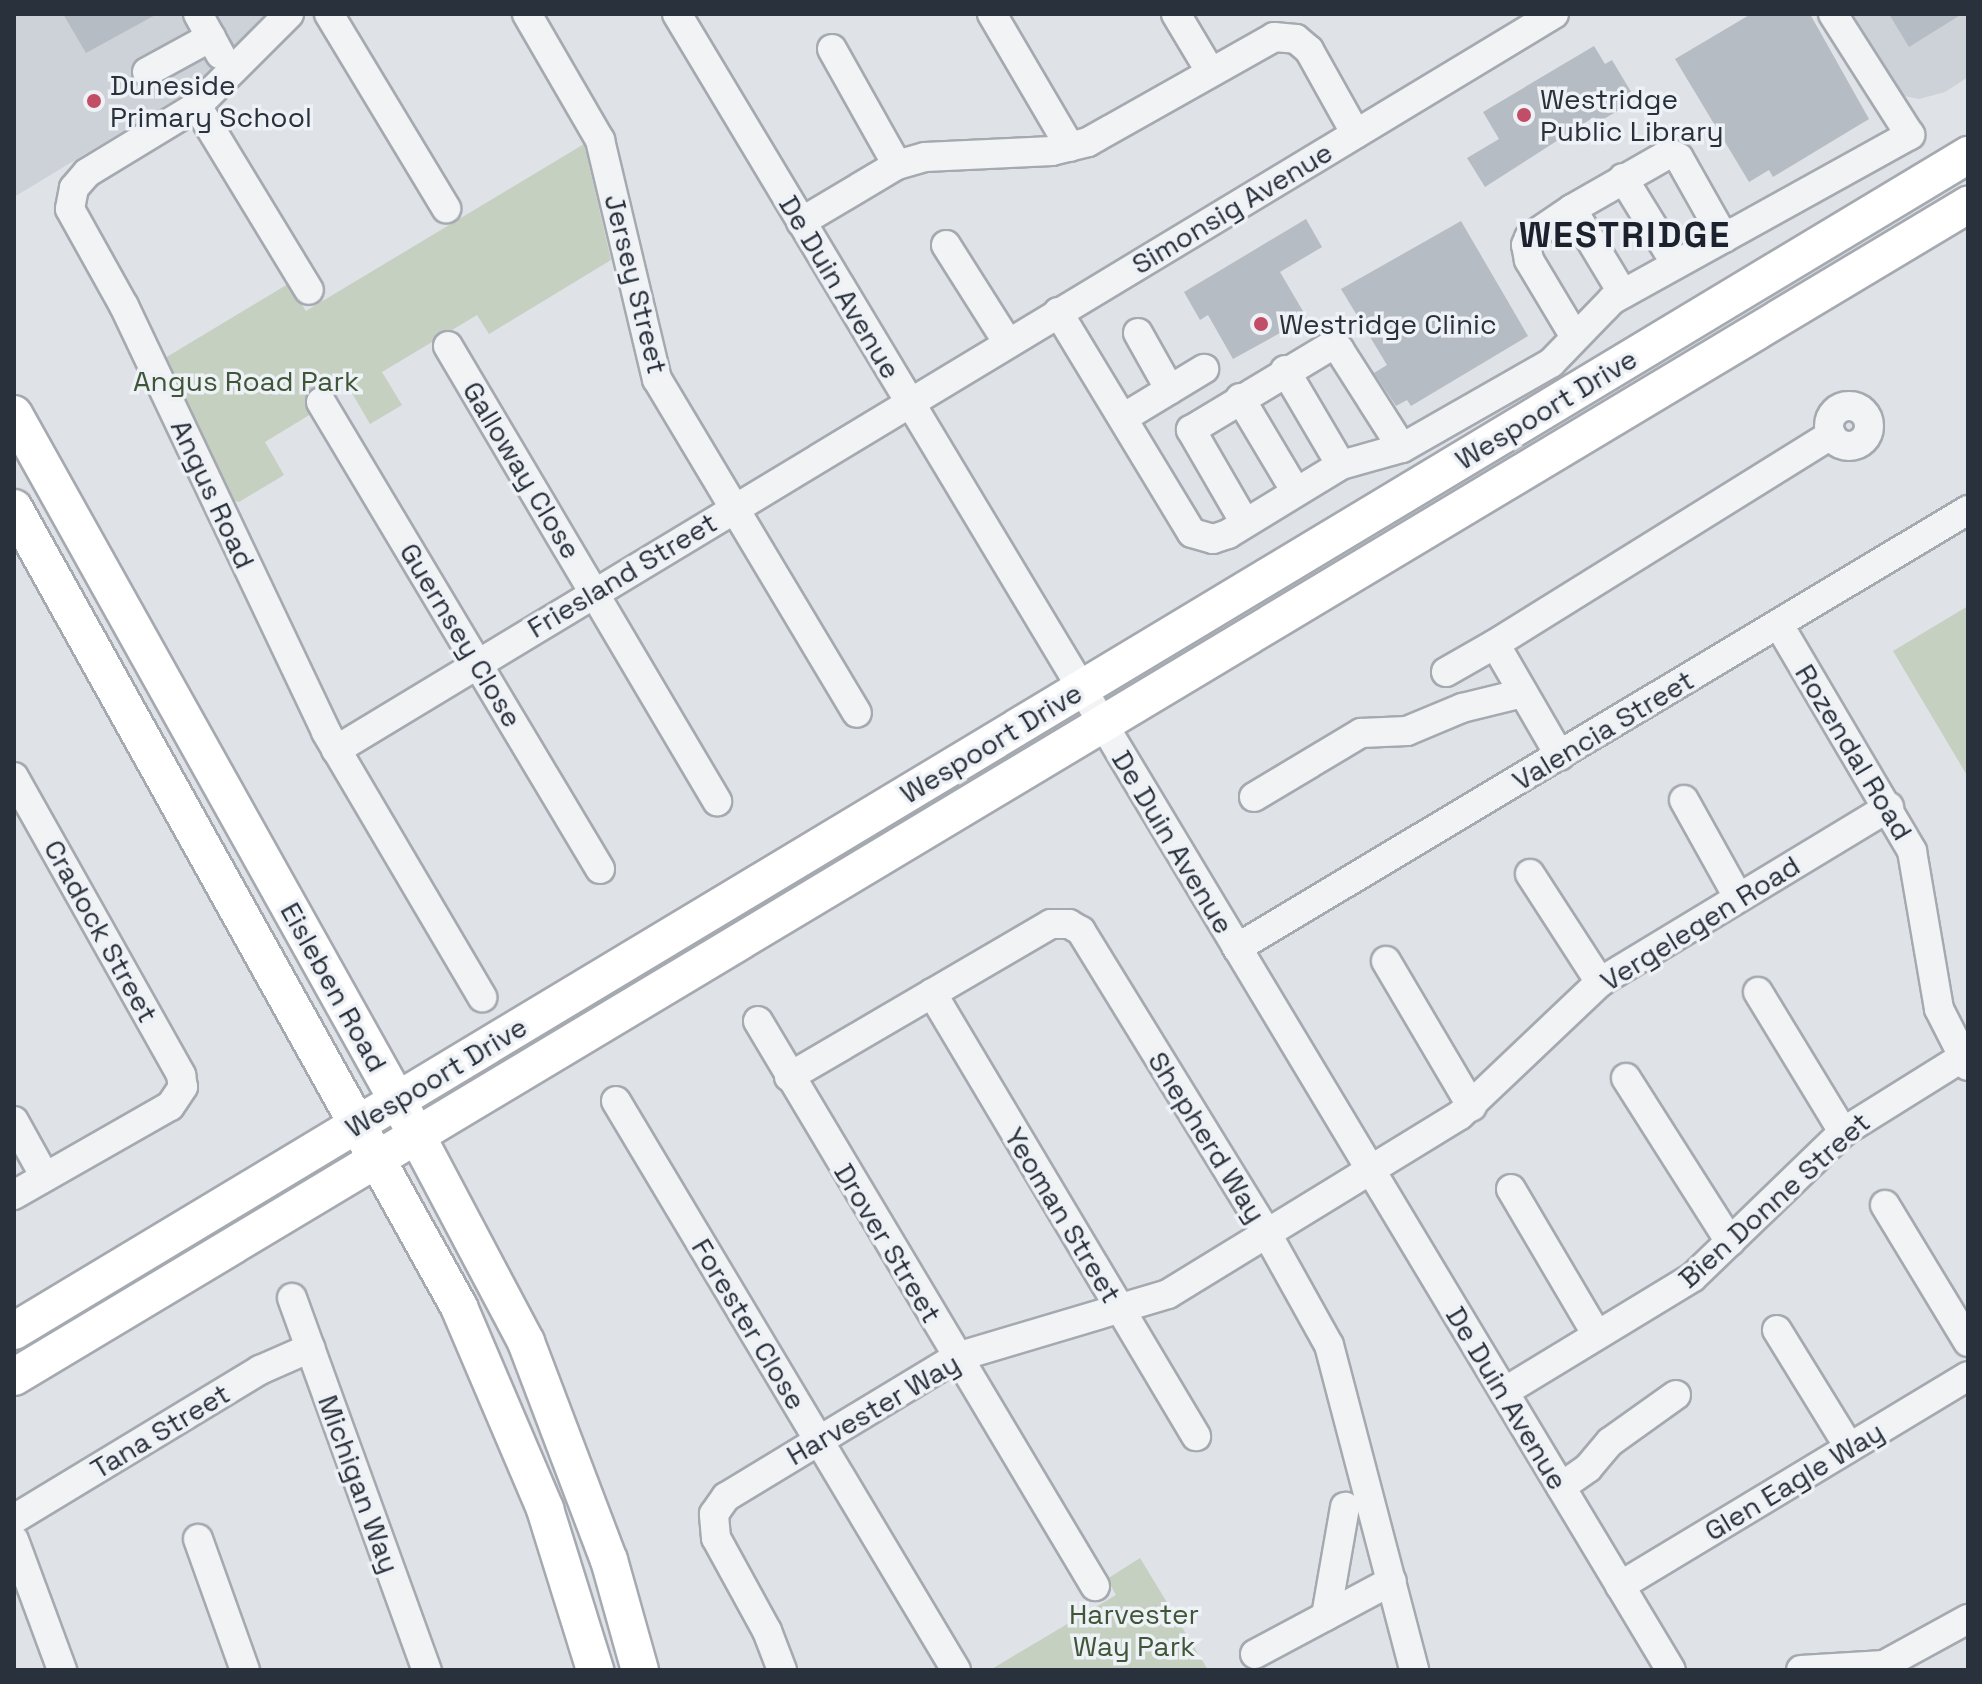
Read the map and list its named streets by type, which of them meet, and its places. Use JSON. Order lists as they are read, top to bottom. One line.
{"streets":{"main road":["Wespoort Drive","Eisleben Road"],"street":["Simonsig Avenue","Jersey Street","De Duin Avenue","Galloway Close","Angus Road","Friesland Street","Guernsey Close","Valencia Street","Rozendal Road","Vergelegen Road","Cradock Street","Shepherd Way","Bien Donne Street","Yeoman Street","Drover Street","Forester Close","Harvester Way","Tana Street","Glen Eagle Way","Michigan Way"]},"crossings":[["Simonsig Avenue","De Duin Avenue"],["Simonsig Avenue","Friesland Street"],["Jersey Street","Friesland Street"],["De Duin Avenue","Wespoort Drive"],["De Duin Avenue","Friesland Street"],["De Duin Avenue","Valencia Street"],["De Duin Avenue","Vergelegen Road"],["De Duin Avenue","Bien Donne Street"],["De Duin Avenue","Harvester Way"],["De Duin Avenue","Glen Eagle Way"],["Wespoort Drive","Eisleben Road"],["Galloway Close","Friesland Street"],["Angus Road","Friesland Street"],["Friesland Street","Guernsey Close"],["Valencia Street","Rozendal Road"],["Rozendal Road","Vergelegen Road"],["Rozendal Road","Bien Donne Street"],["Vergelegen Road","Harvester Way"],["Shepherd Way","Yeoman Street"],["Shepherd Way","Drover Street"],["Shepherd Way","Harvester Way"],["Yeoman Street","Harvester Way"],["Drover Street","Harvester Way"],["Forester Close","Harvester Way"],["Tana Street","Michigan Way"]],"districts":["WESTRIDGE"],"parks":["Angus Road Park","Harvester Way Park"],"places":["Duneside Primary School","Westridge Public Library","Westridge Clinic"]}
